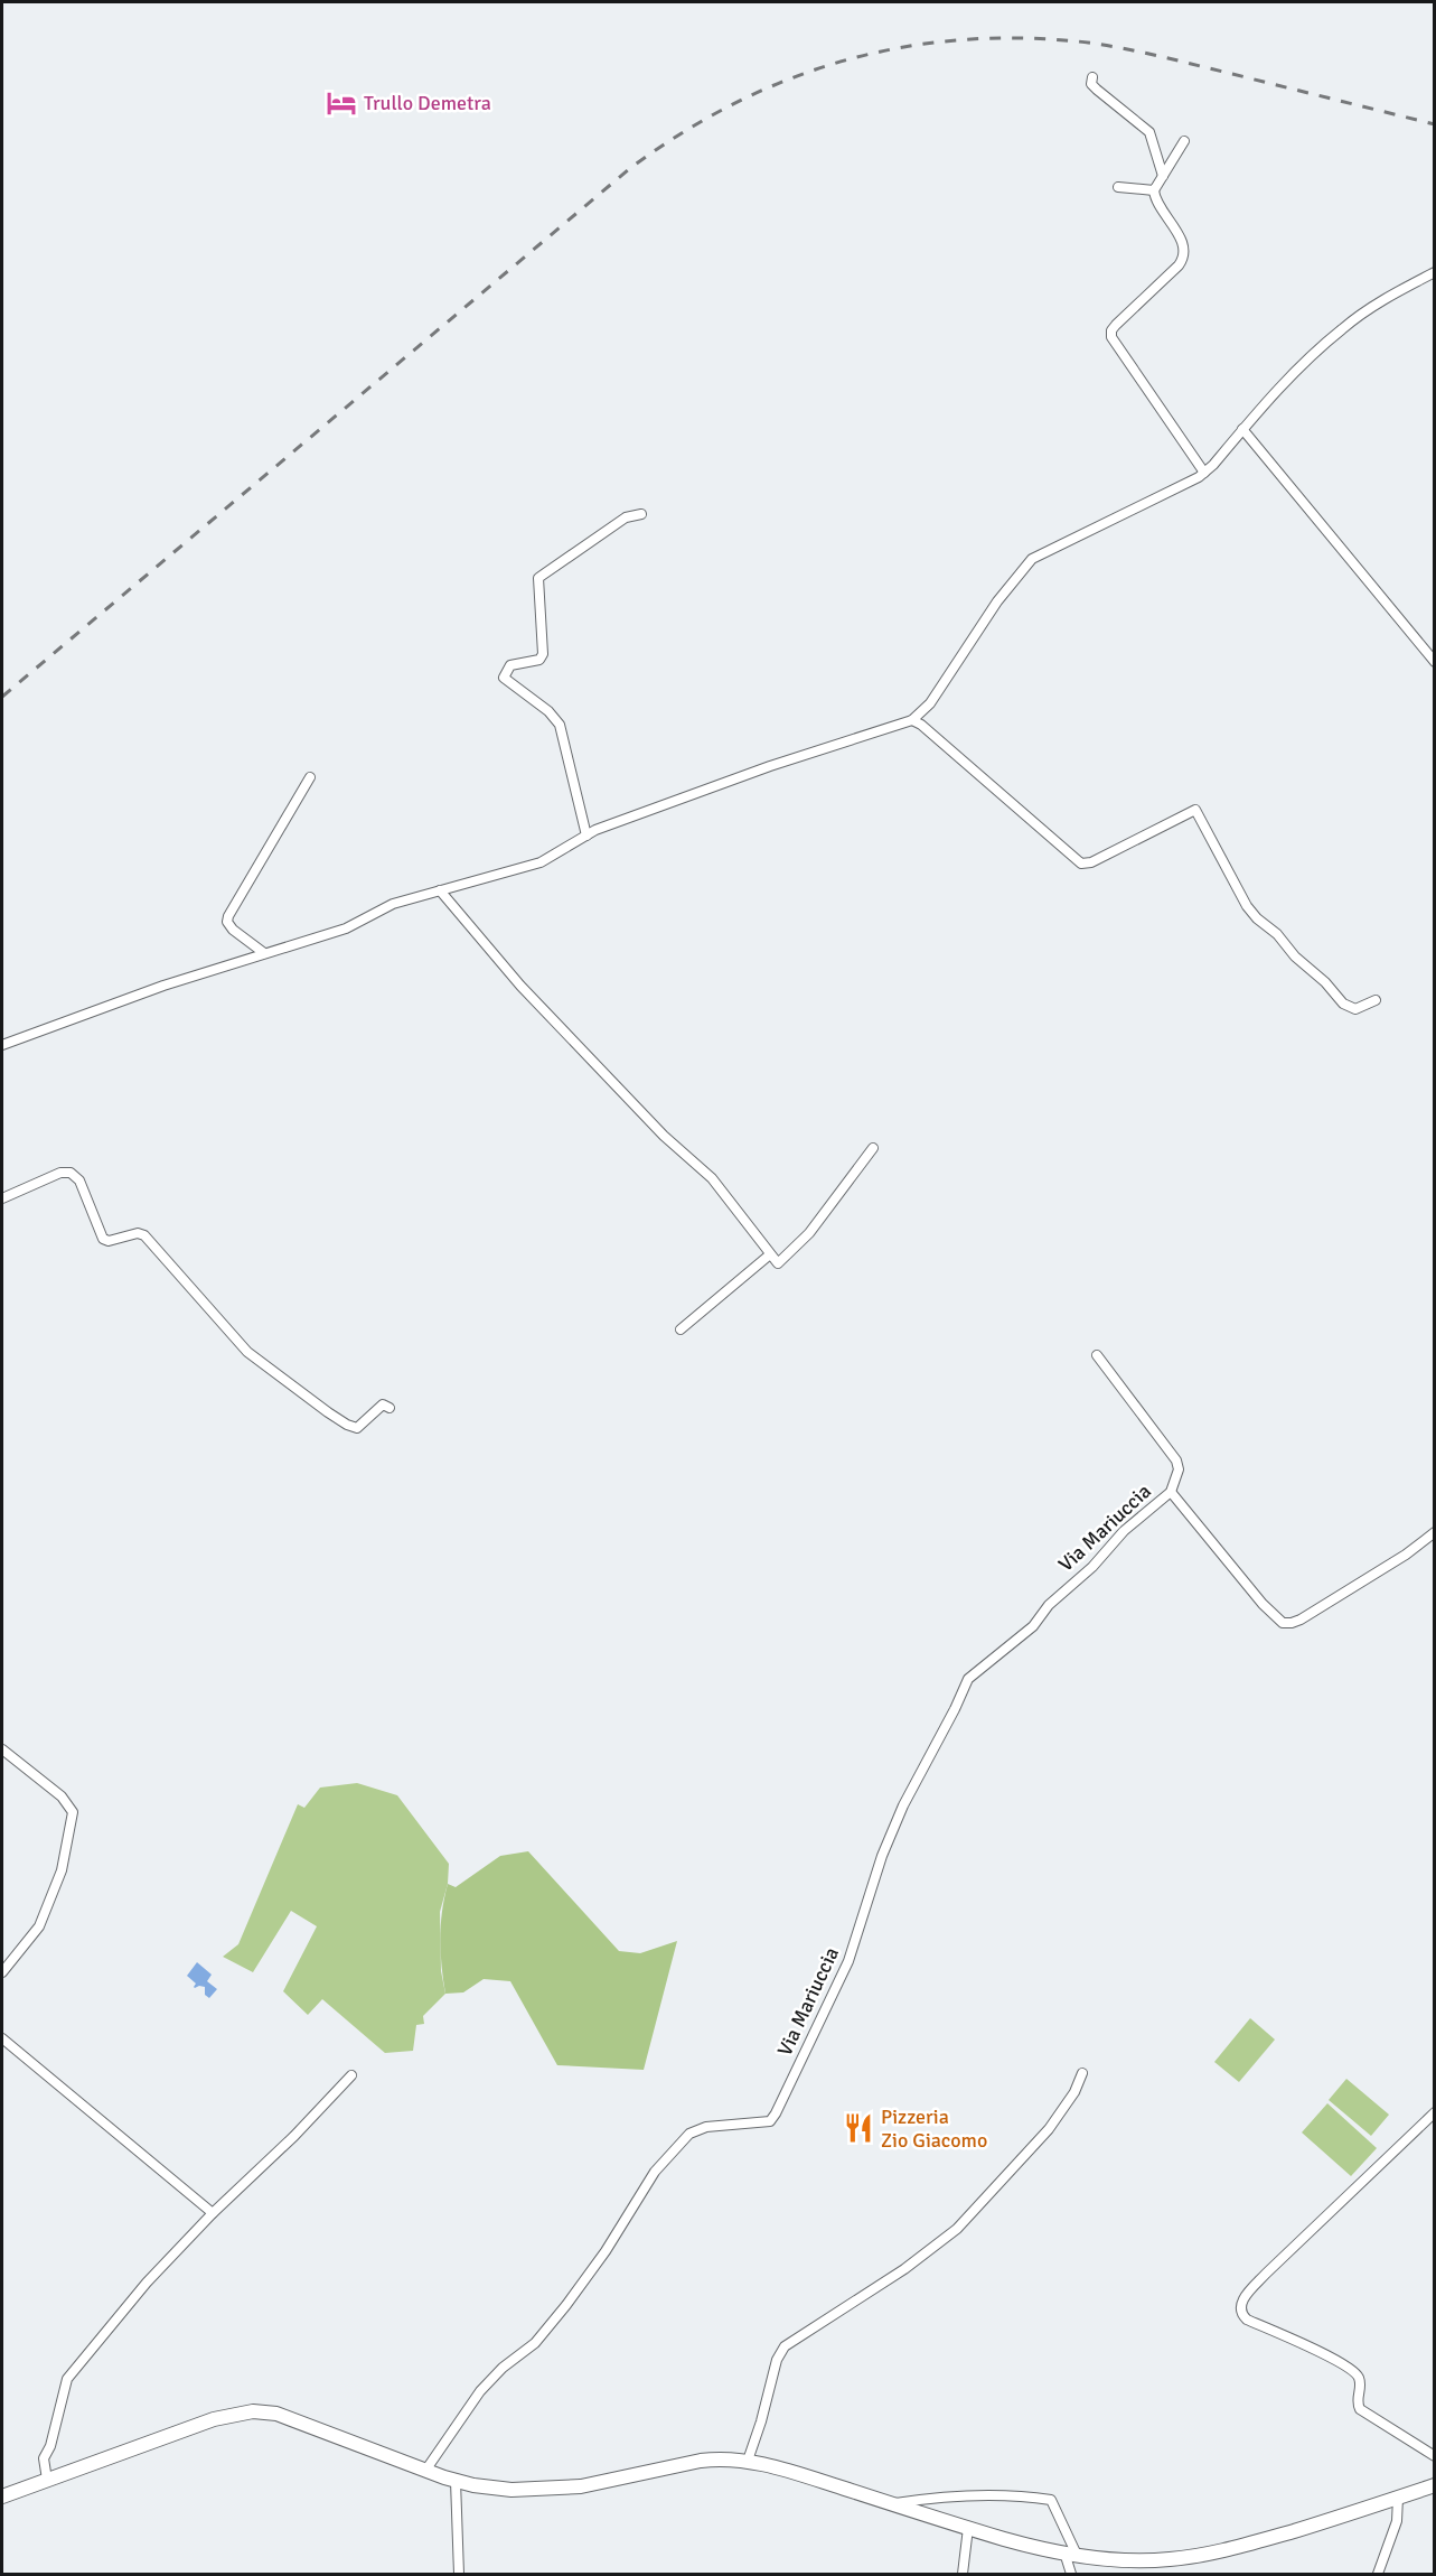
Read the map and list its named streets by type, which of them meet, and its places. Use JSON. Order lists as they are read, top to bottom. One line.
{"streets":{"street":["Via Mariuccia"]},"places":{"hotel":["Trullo Demetra"],"restaurant":["Pizzeria Zio Giacomo"]}}
